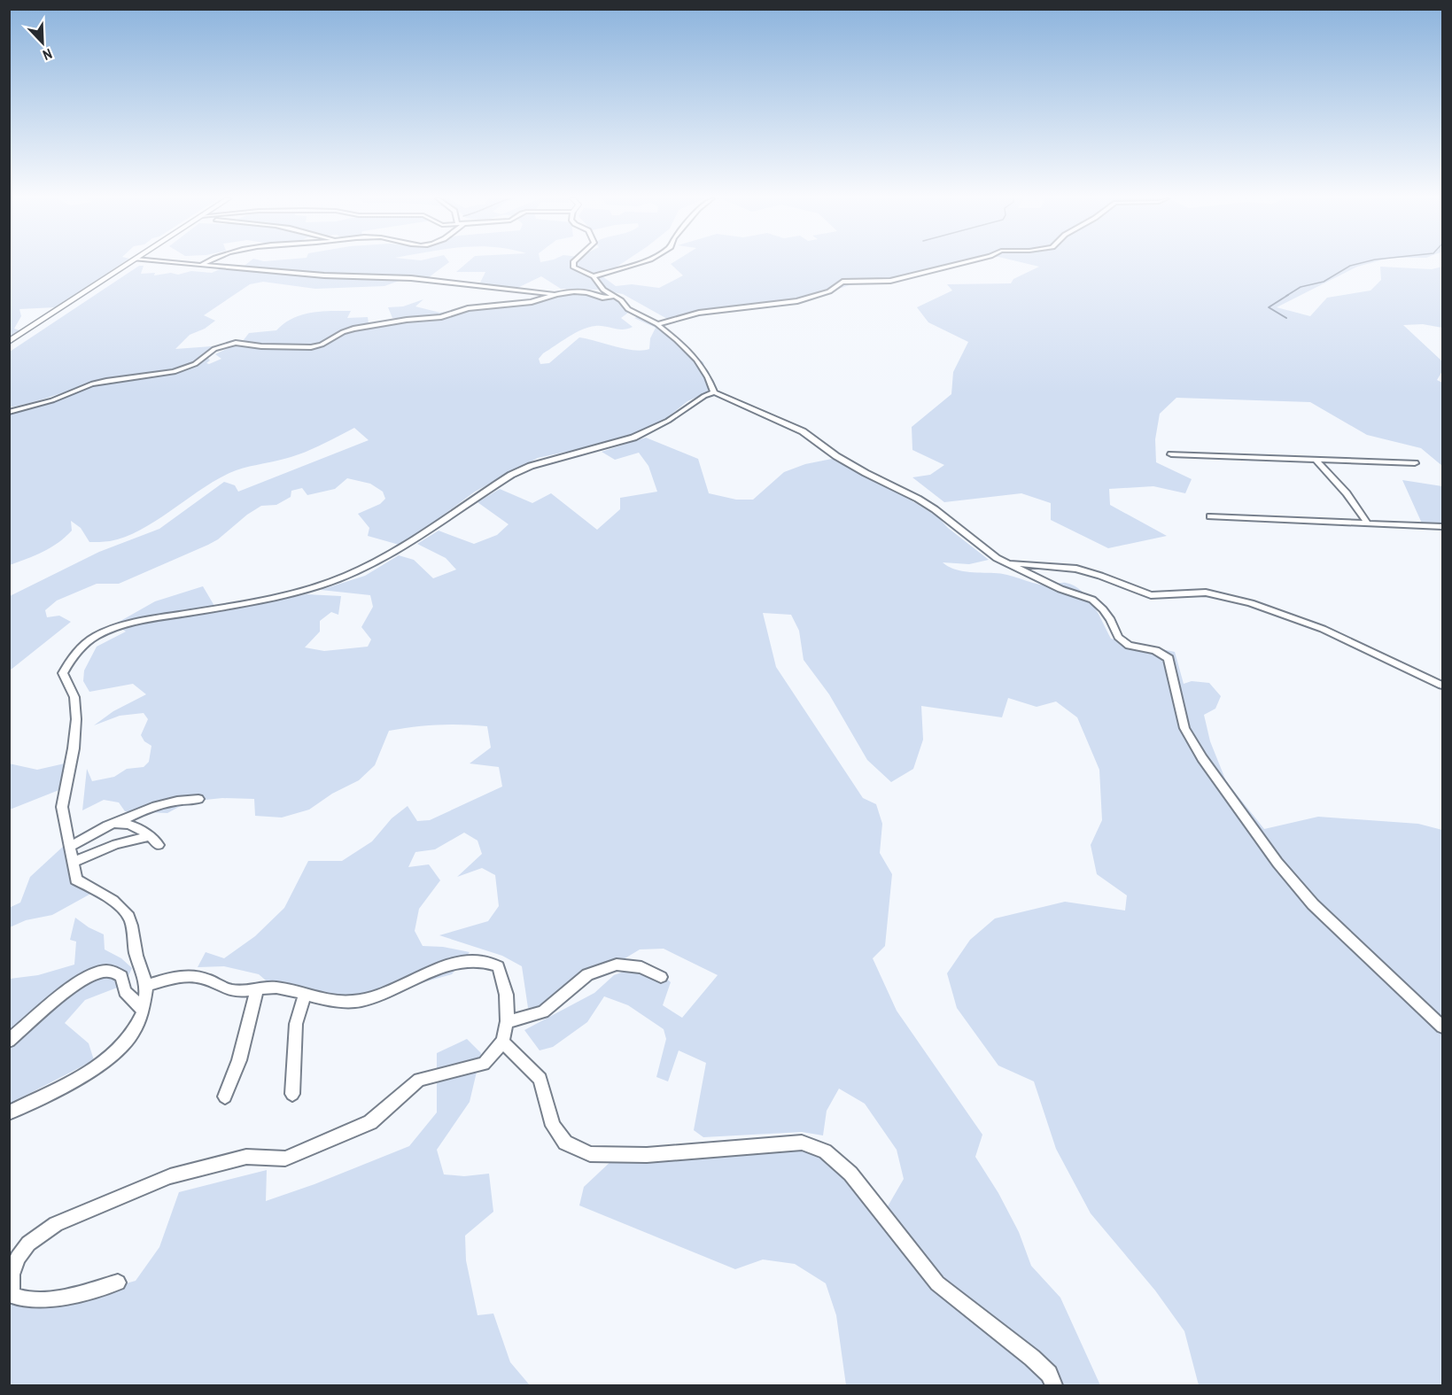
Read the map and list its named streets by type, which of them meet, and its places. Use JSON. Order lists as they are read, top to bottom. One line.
{"north":"bottom right"}
